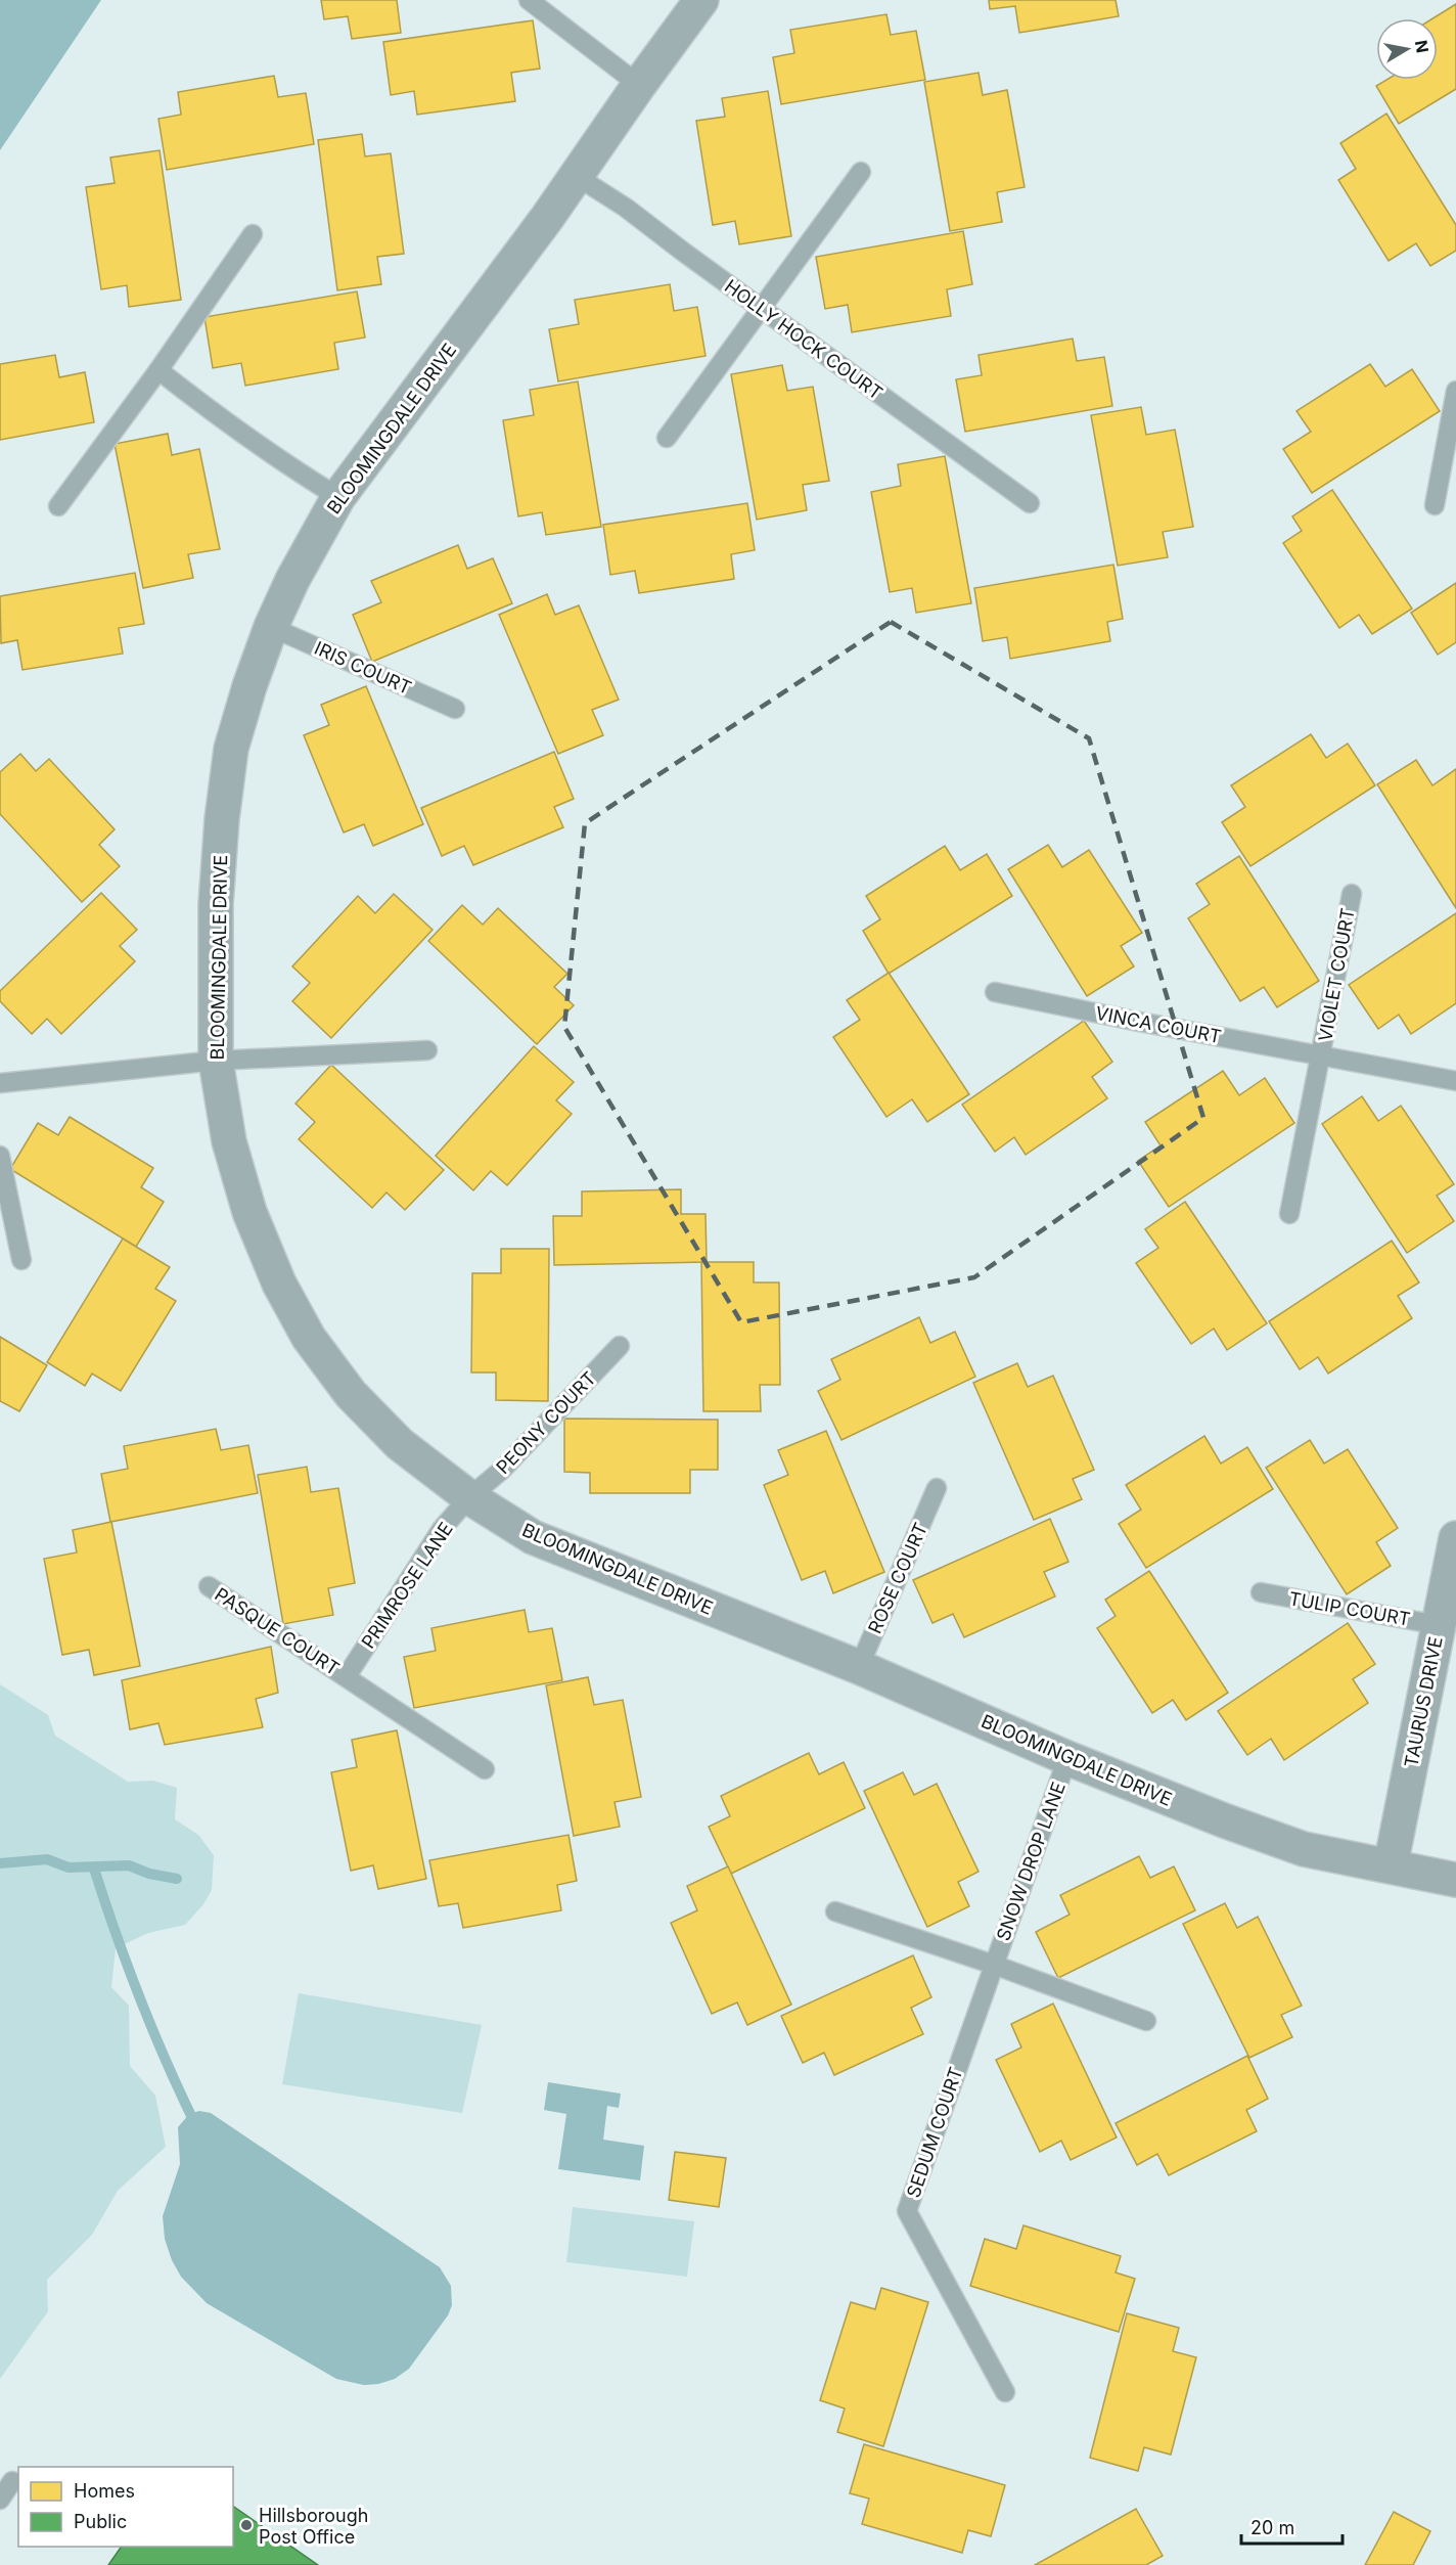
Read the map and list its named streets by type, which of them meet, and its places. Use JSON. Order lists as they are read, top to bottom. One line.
{"streets":{"street":["BLOOMINGDALE DRIVE","TAURUS DRIVE"],"lane":["HOLLY HOCK COURT","IRIS COURT","VIOLET COURT","VINCA COURT","PEONY COURT","ROSE COURT","PRIMROSE LANE","TULIP COURT","PASQUE COURT","SNOW DROP LANE","SEDUM COURT"]},"crossings":[["HOLLY HOCK COURT","BLOOMINGDALE DRIVE"],["BLOOMINGDALE DRIVE","IRIS COURT"],["BLOOMINGDALE DRIVE","PEONY COURT"],["BLOOMINGDALE DRIVE","ROSE COURT"],["BLOOMINGDALE DRIVE","PRIMROSE LANE"],["BLOOMINGDALE DRIVE","TAURUS DRIVE"],["BLOOMINGDALE DRIVE","SNOW DROP LANE"],["VIOLET COURT","VINCA COURT"],["PEONY COURT","PRIMROSE LANE"],["PRIMROSE LANE","PASQUE COURT"],["TULIP COURT","TAURUS DRIVE"],["SNOW DROP LANE","SEDUM COURT"]],"places":["Hillsborough Post Office"],"legend":["Homes","Public"],"scale_bar":"20 m","north":"right"}
